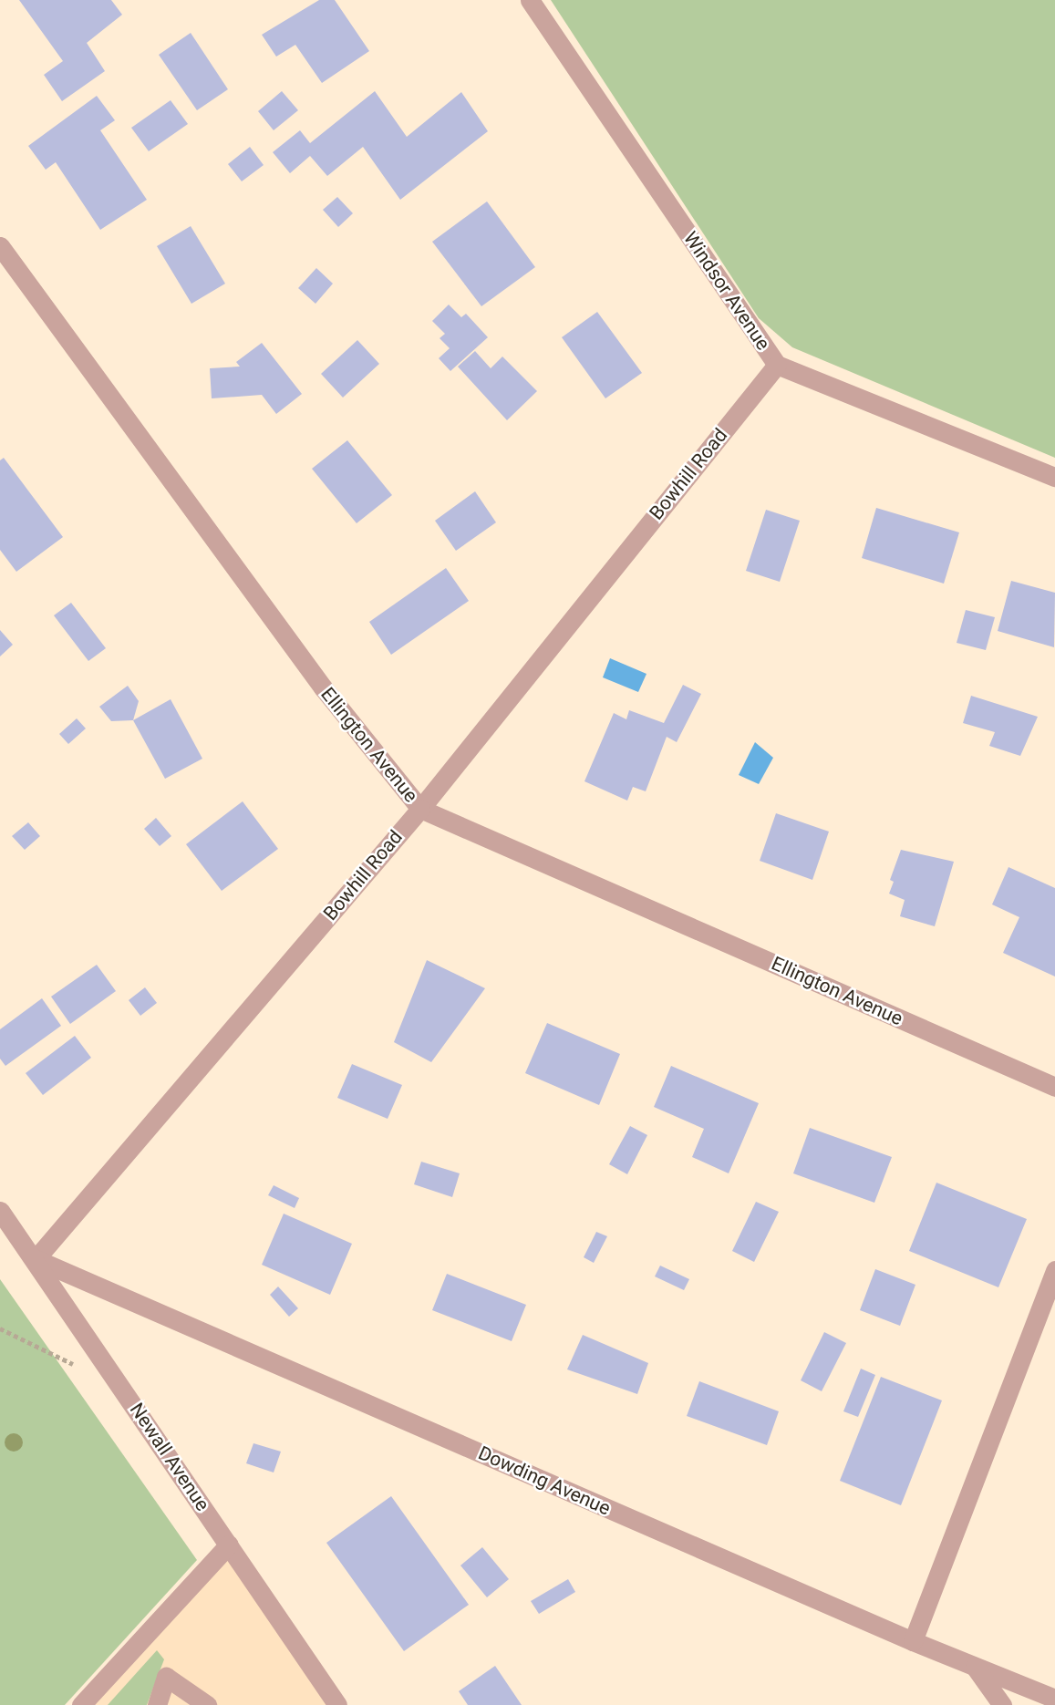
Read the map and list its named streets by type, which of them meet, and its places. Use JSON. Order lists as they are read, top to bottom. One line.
{"streets":{"street":["Windsor Avenue","Bowhill Road","Ellington Avenue","Newall Avenue","Dowding Avenue"]},"crossings":[["Windsor Avenue","Bowhill Road"],["Bowhill Road","Ellington Avenue"],["Bowhill Road","Newall Avenue"],["Bowhill Road","Dowding Avenue"],["Newall Avenue","Dowding Avenue"]]}
